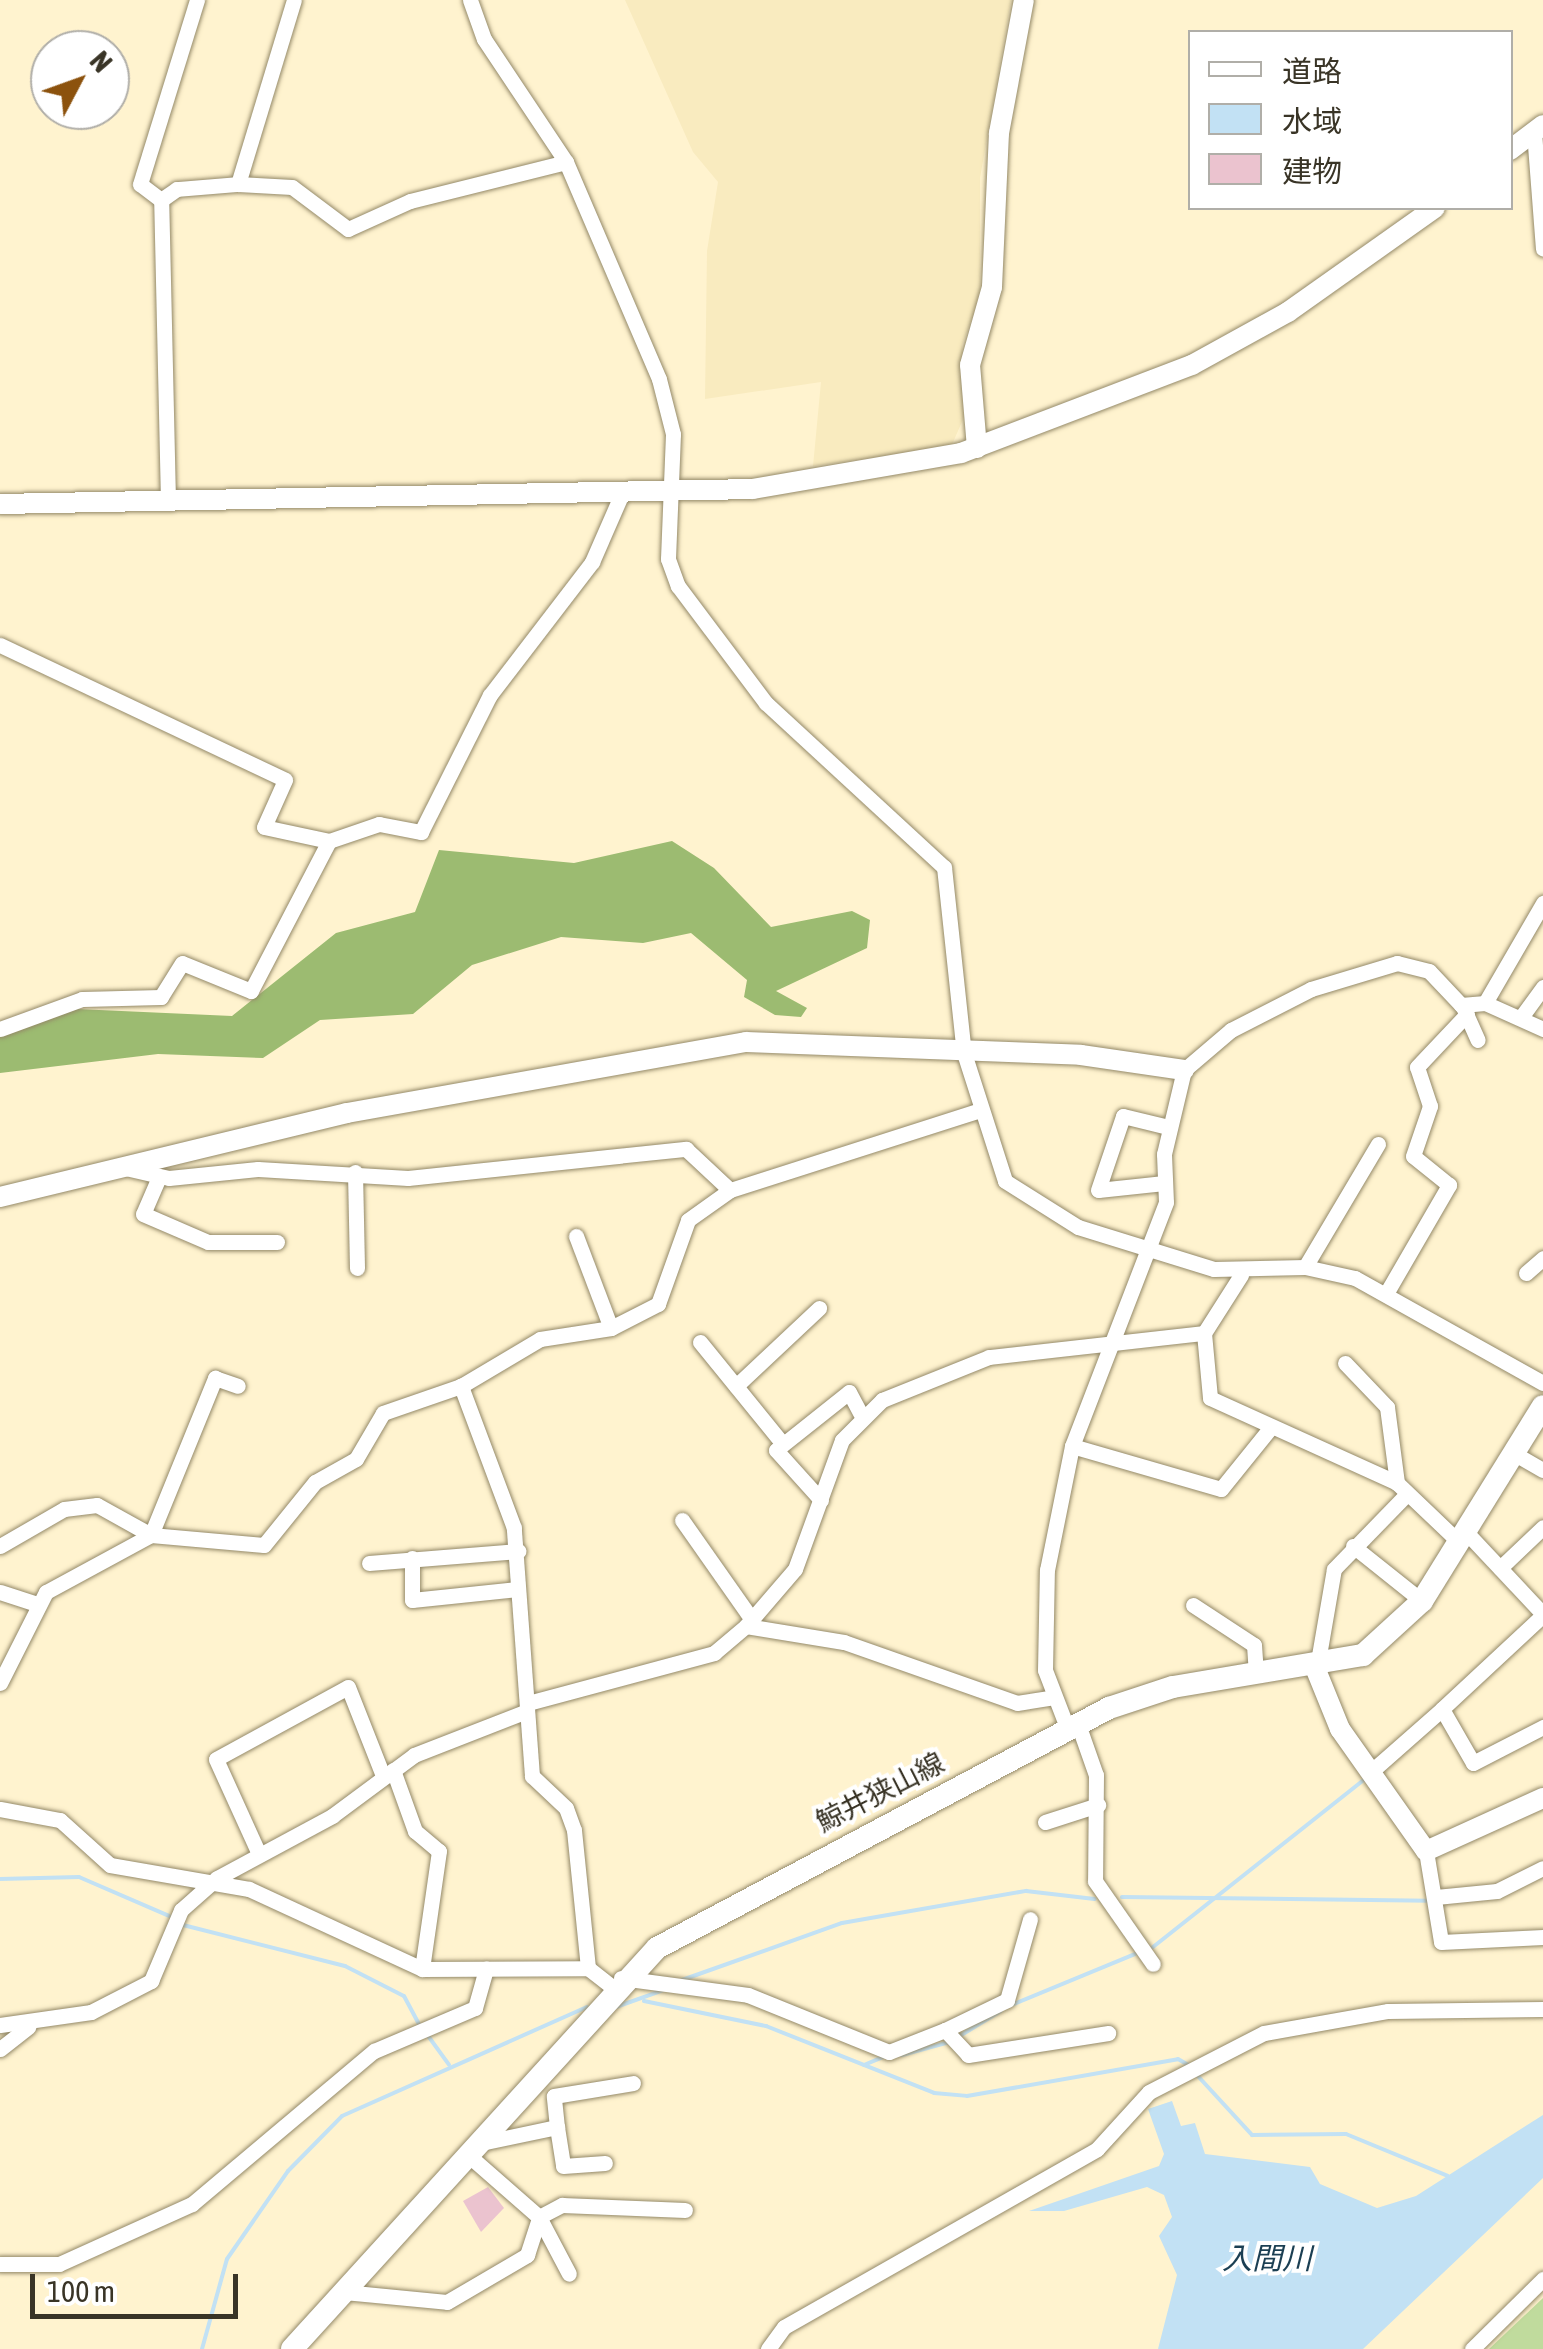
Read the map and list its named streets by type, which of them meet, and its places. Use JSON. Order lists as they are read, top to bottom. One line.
{"streets":{"main road":["鯨井狭山線"]},"water":["入間川"],"legend":["道路","水域","建物"],"scale_bar":"100 m","north":"top right"}
